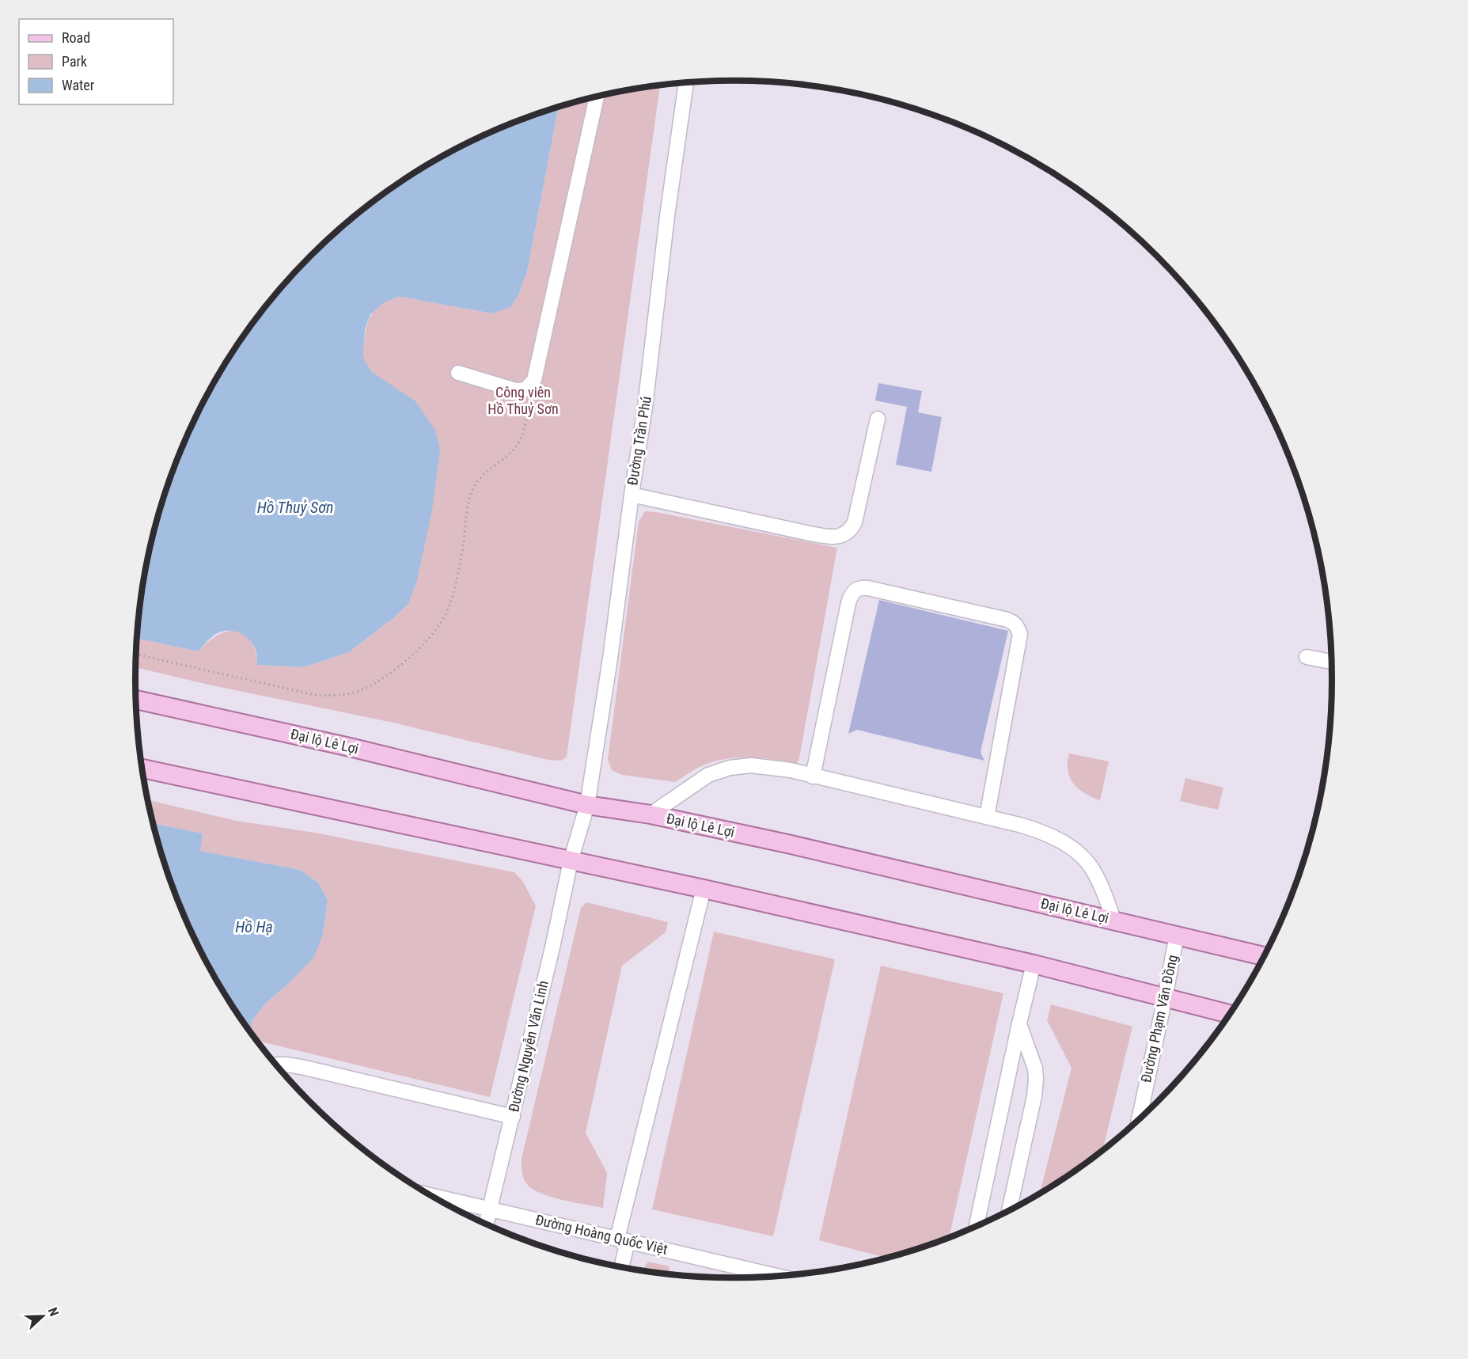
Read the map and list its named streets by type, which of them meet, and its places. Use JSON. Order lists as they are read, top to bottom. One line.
{"streets":{"main road":["Đại lộ Lê Lợi"],"street":["Đường Trần Phú","Đường Phạm Văn Đồng","Đường Nguyễn Văn Linh","Đường Hoàng Quốc Việt"]},"crossings":[["Đường Trần Phú","Đại lộ Lê Lợi"],["Đường Trần Phú","Đường Nguyễn Văn Linh"],["Đại lộ Lê Lợi","Đường Phạm Văn Đồng"],["Đường Nguyễn Văn Linh","Đường Hoàng Quốc Việt"]],"water":["Hồ Thuỷ Sơn","Hồ Hạ"],"parks":["Công viên Hồ Thuỷ Sơn"],"legend":["Road","Park","Water"],"north":"right"}
